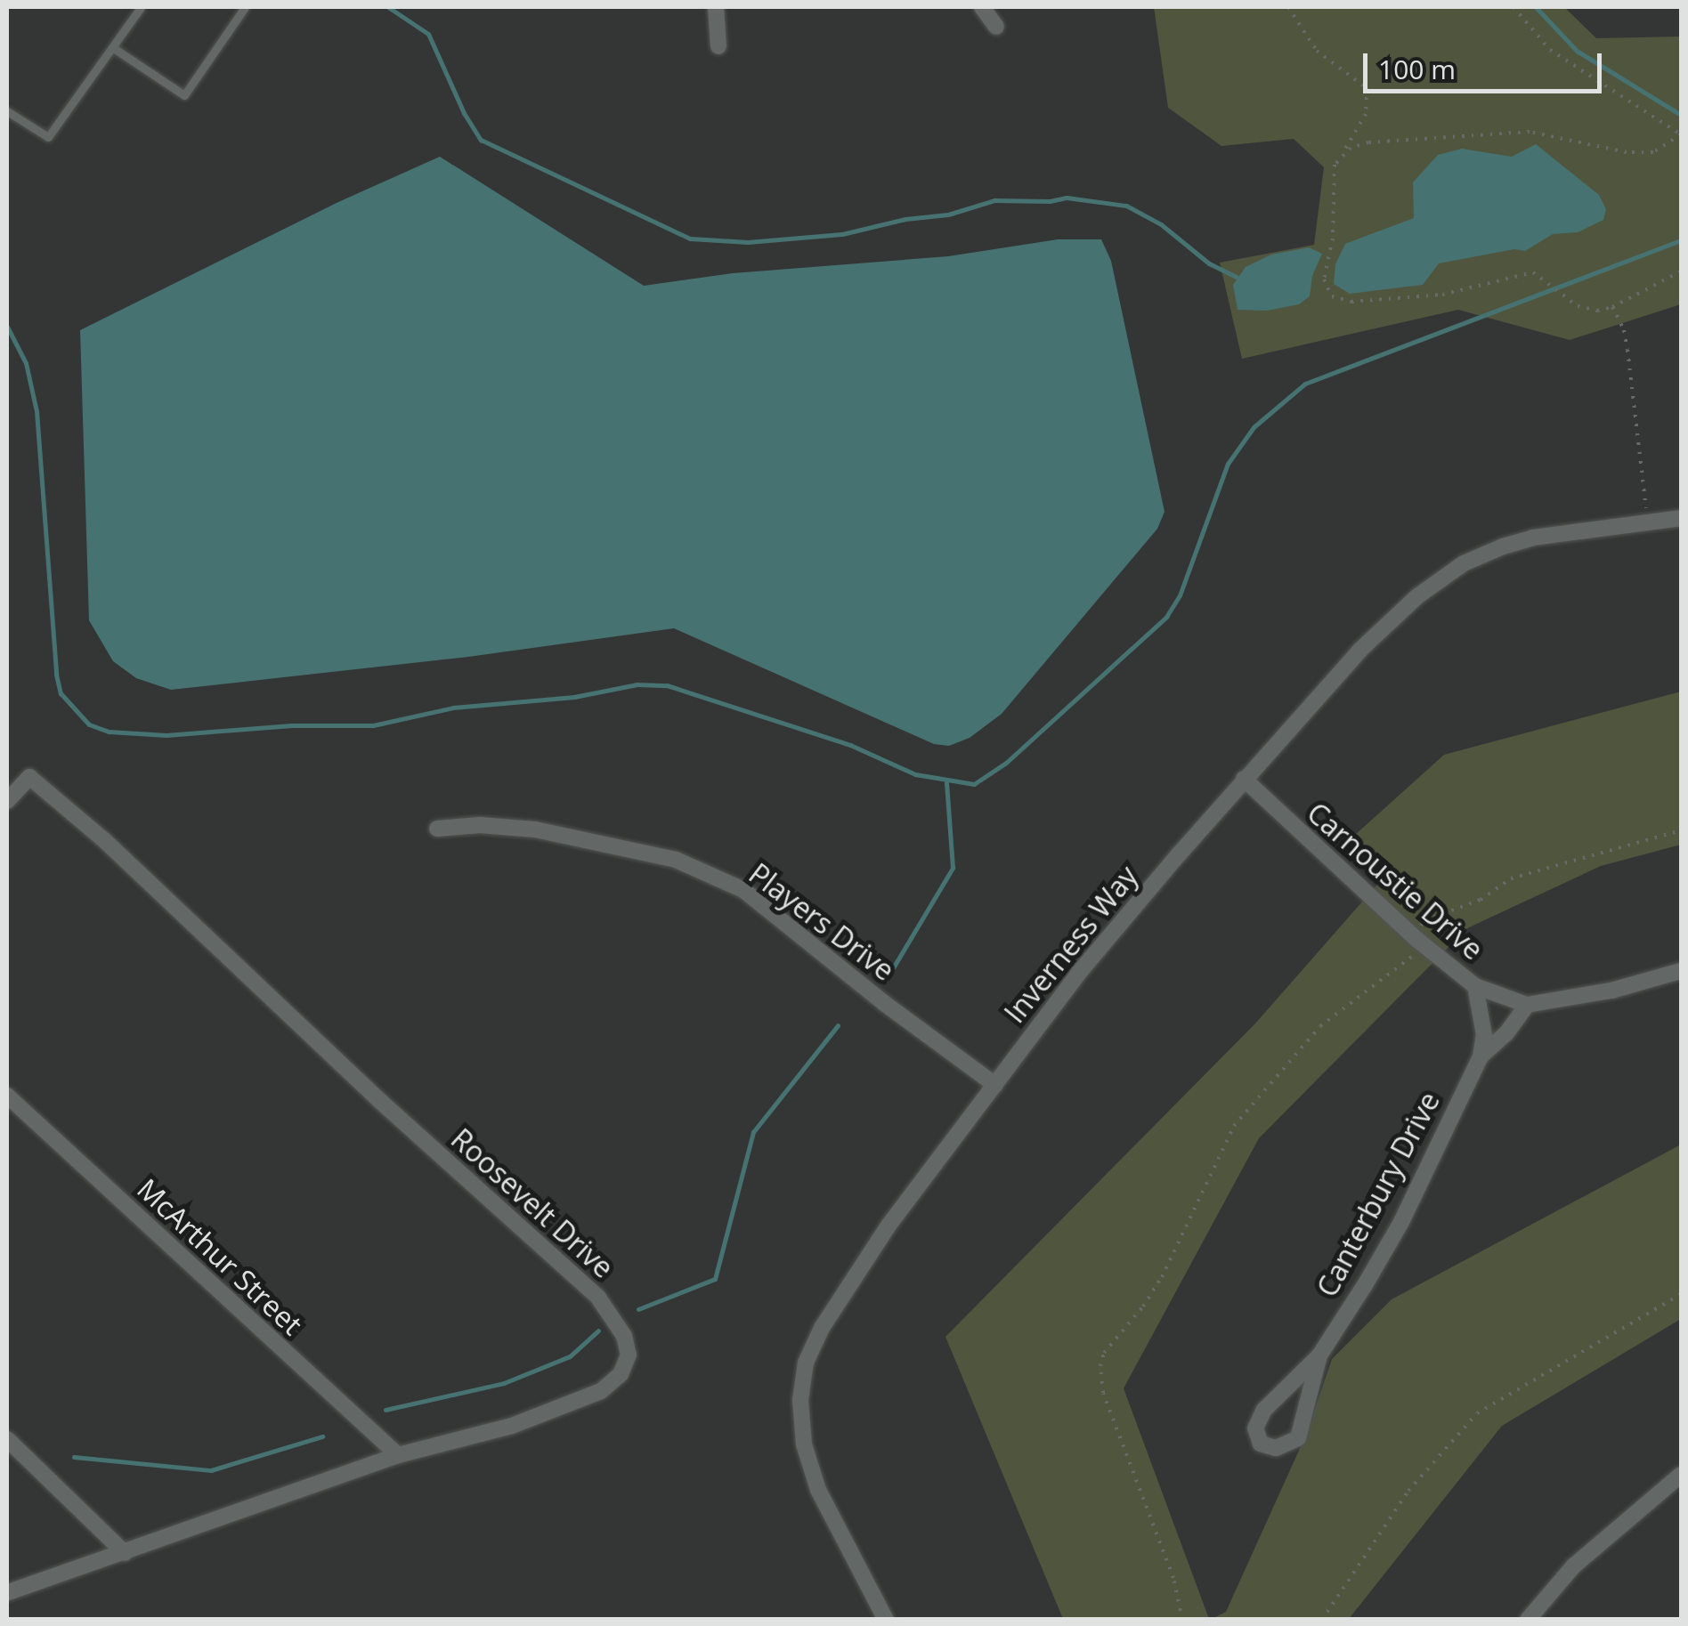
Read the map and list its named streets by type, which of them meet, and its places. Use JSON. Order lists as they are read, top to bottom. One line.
{"streets":{"street":["Carnoustie Drive","Players Drive","Inverness Way","Canterbury Drive","Roosevelt Drive","McArthur Street"]},"crossings":[["Carnoustie Drive","Inverness Way"],["Carnoustie Drive","Canterbury Drive"],["Players Drive","Inverness Way"],["Roosevelt Drive","McArthur Street"]],"scale_bar":"100 m"}
